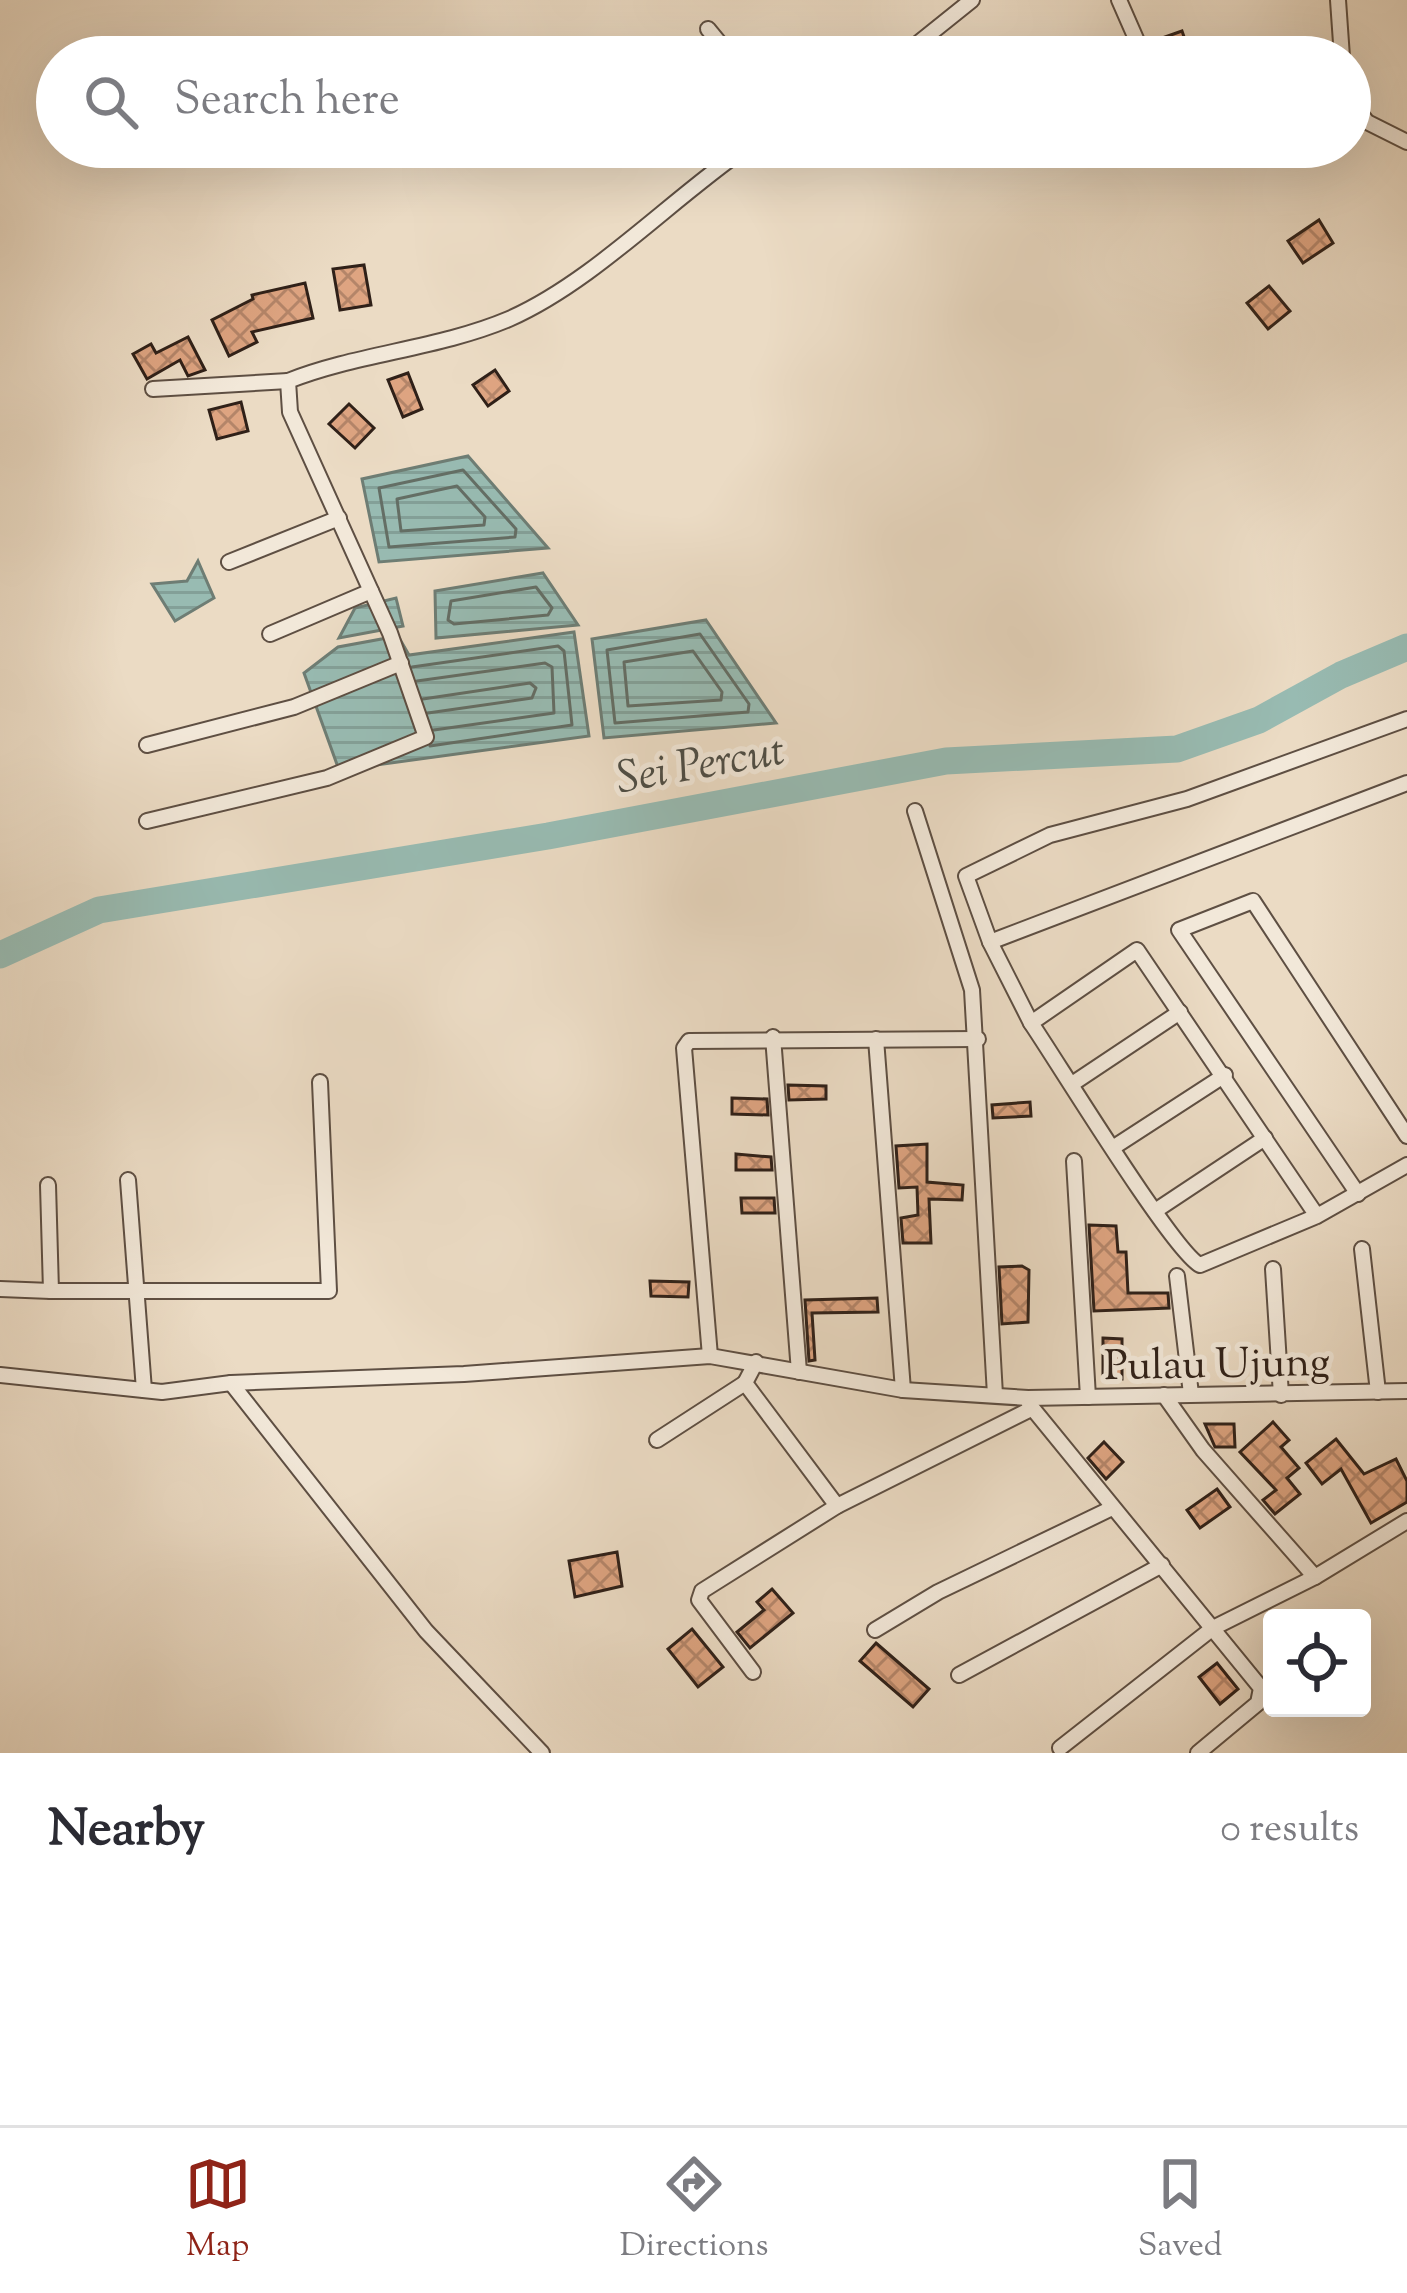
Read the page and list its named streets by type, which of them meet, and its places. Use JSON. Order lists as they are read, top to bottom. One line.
{"streets":{"street":["Pulau Ujung"]},"water":["Sei Percut"],"page":{"search":"Search here","heading":["Nearby","0 results"],"nav":["Map","Directions","Saved"]}}
